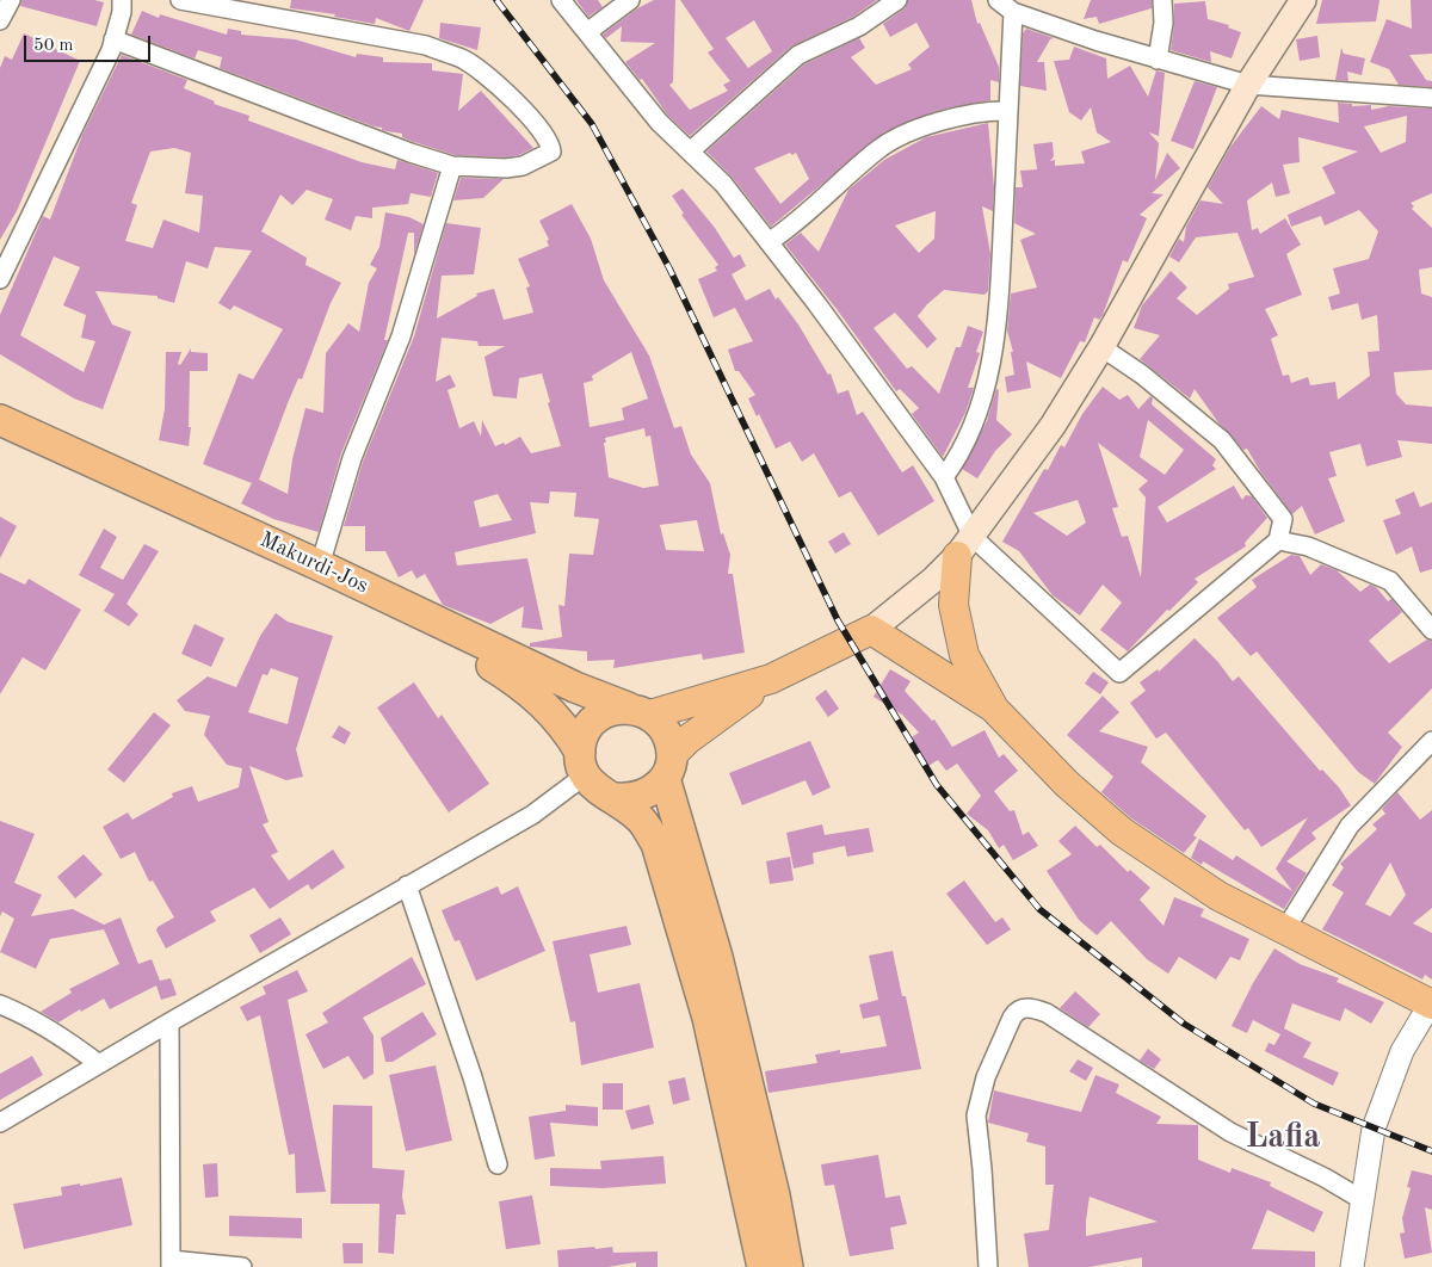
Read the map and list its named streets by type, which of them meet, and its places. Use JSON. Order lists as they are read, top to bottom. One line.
{"streets":{"highway":["Makurdi-Jos"]},"districts":["Lafia"],"scale_bar":"50 m"}
